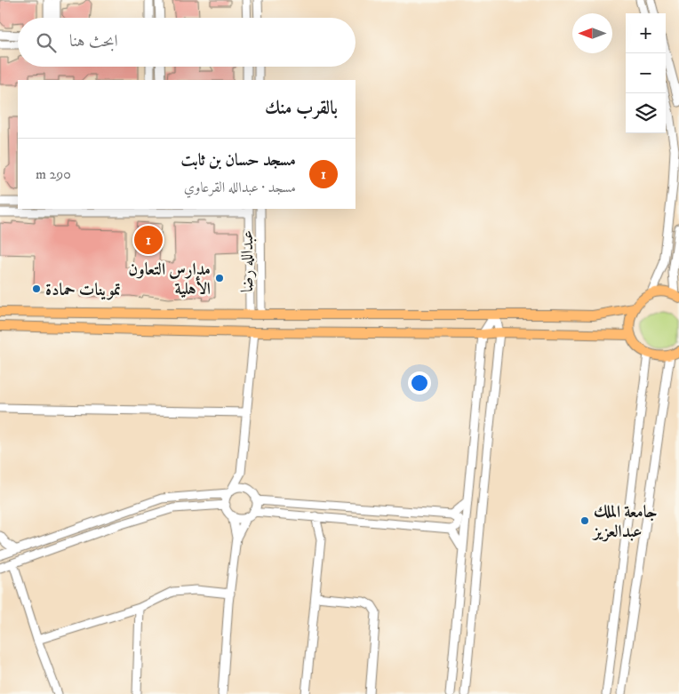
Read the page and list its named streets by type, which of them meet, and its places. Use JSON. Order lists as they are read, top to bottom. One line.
{"streets":{"street":["عبدالله رضا"]},"places":["مدارس التعاون الأهلية","تموينات حمادة","جامعة الملك عبدالعزيز"],"north":"left","page":{"map_buttons":["+","−"],"search":"ابحث هنا","heading":"بالقرب منك","list":[{"mark":"1","name":"مسجد حسان بن ثابت","note":"مسجد · عبدالله القرعاوي","value":"290 m"}],"pins":"1"}}
